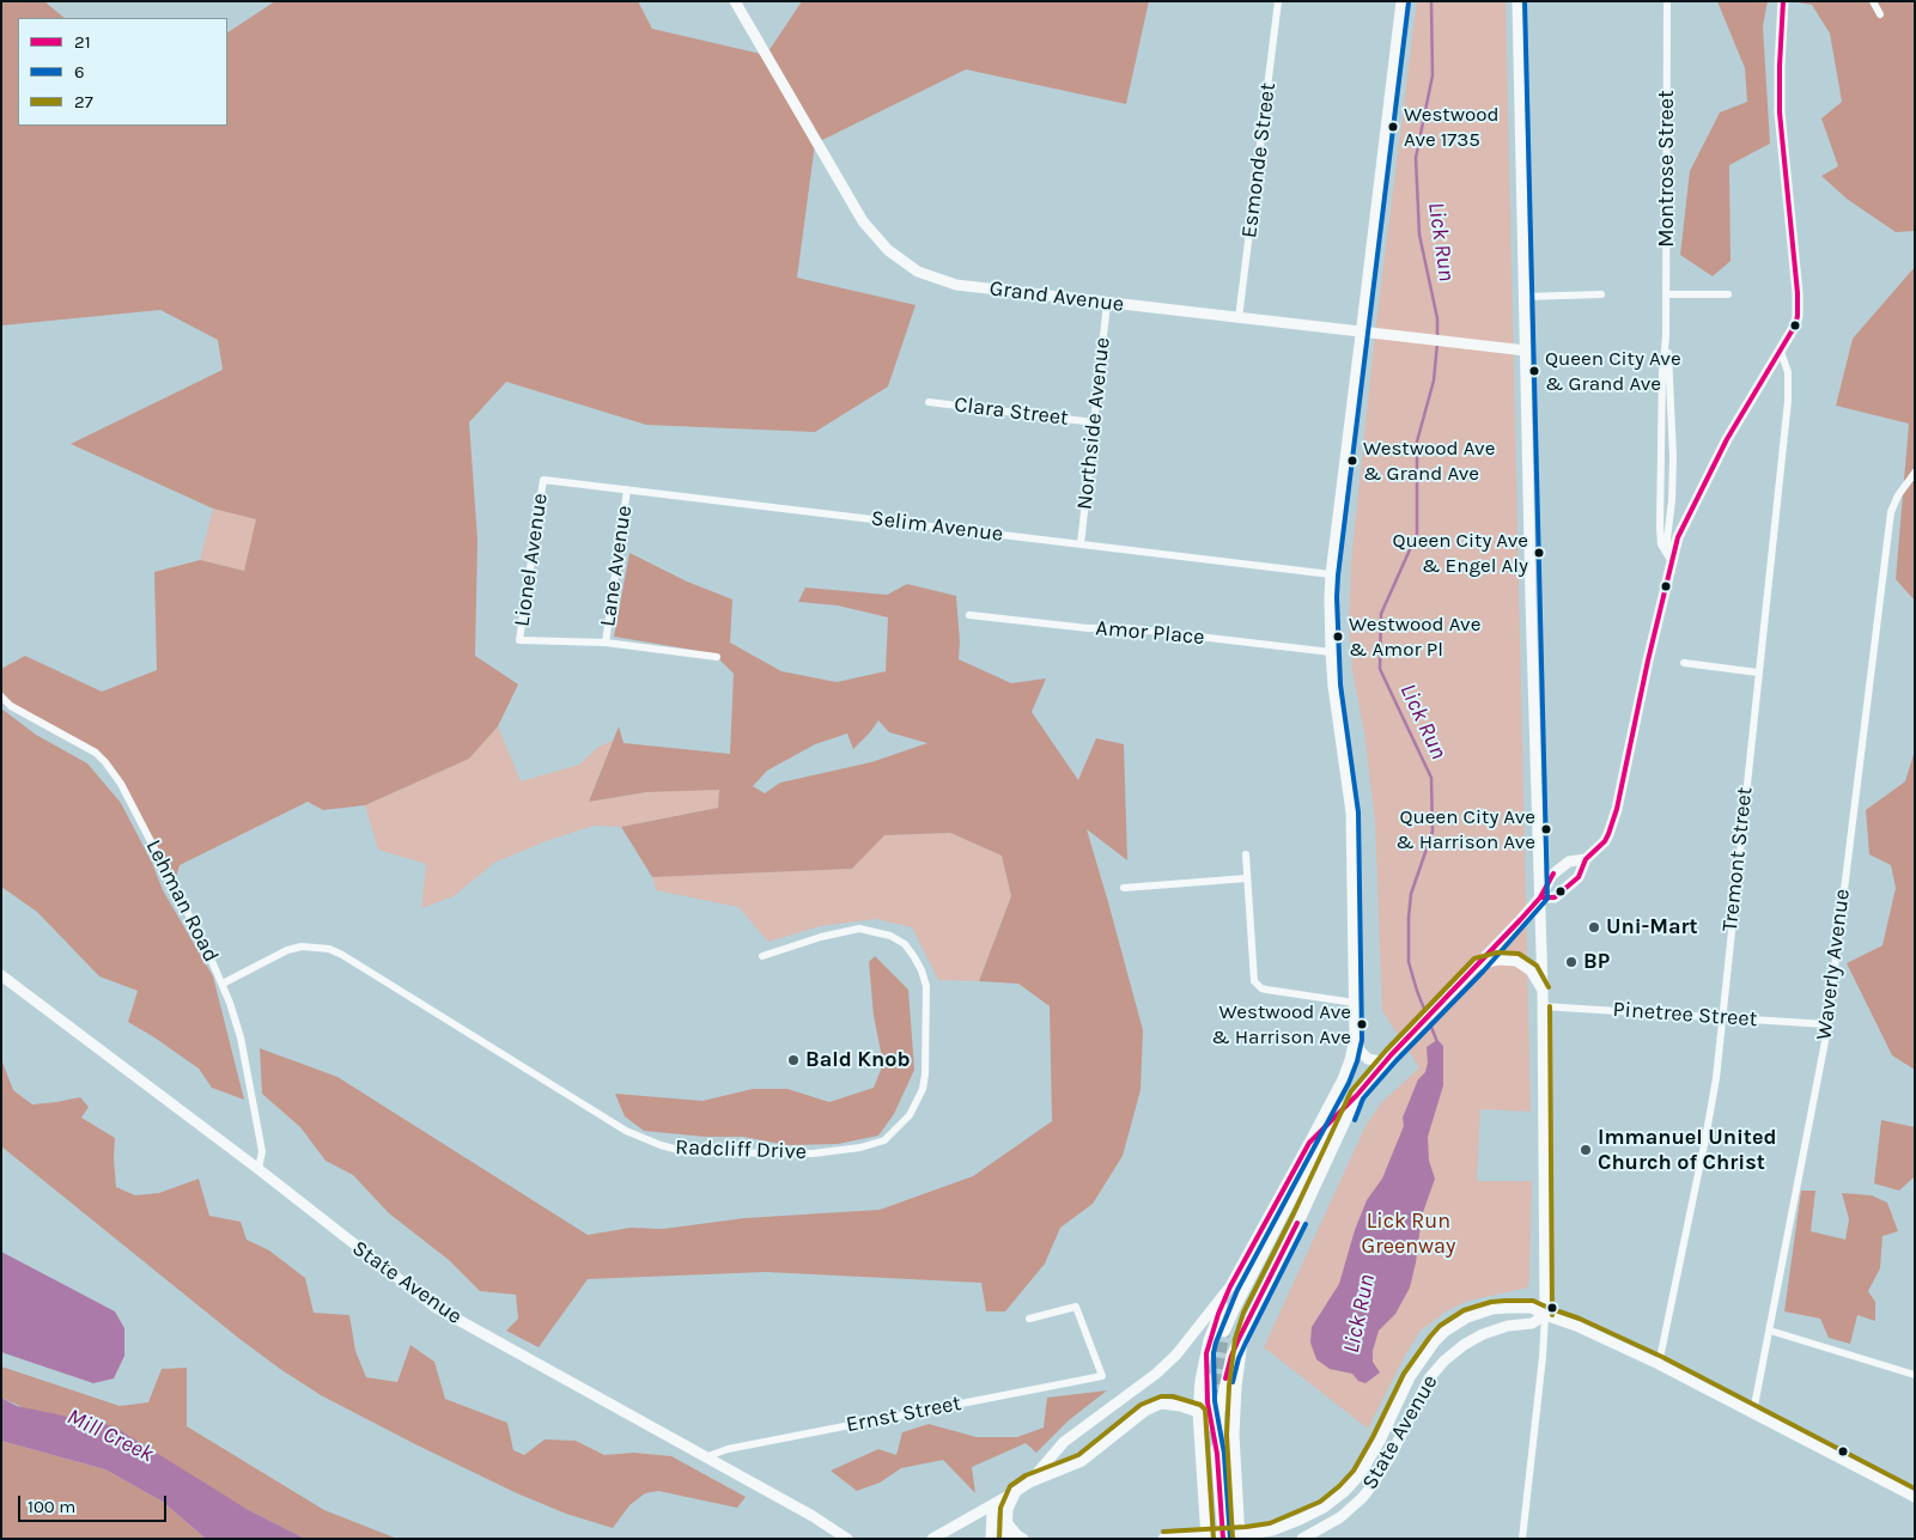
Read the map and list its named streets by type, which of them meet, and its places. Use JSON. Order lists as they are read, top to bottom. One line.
{"streets":{"main road":["Grand Avenue","State Avenue"],"street":["Esmonde Street","Montrose Street","Clara Street","Northside Avenue","Selim Avenue","Lionel Avenue","Lane Avenue","Amor Place","Tremont Street","Lehman Road","Waverly Avenue","Pinetree Street","Radcliff Drive","Ernst Street"]},"crossings":[["Esmonde Street","Grand Avenue"],["Grand Avenue","Northside Avenue"],["Clara Street","Northside Avenue"],["Northside Avenue","Selim Avenue"],["Selim Avenue","Lionel Avenue"],["Selim Avenue","Lane Avenue"],["Lionel Avenue","Lane Avenue"],["Tremont Street","Pinetree Street"],["Lehman Road","Radcliff Drive"],["Lehman Road","State Avenue"],["Waverly Avenue","Pinetree Street"],["State Avenue","Ernst Street"]],"water":["Lick Run","Mill Creek"],"parks":["Lick Run Greenway"],"places":["Westwood Ave 1735","Queen City Ave & Grand Ave","Westwood Ave & Grand Ave","Queen City Ave & Engel Aly","Westwood Ave & Amor Pl","Queen City Ave & Harrison Ave","Uni-Mart","BP","Westwood Ave & Harrison Ave","Bald Knob","Immanuel United Church of Christ"],"lines":["transit line 21","transit line 6","transit line 27"],"legend":["21","6","27"],"scale_bar":"100 m"}
